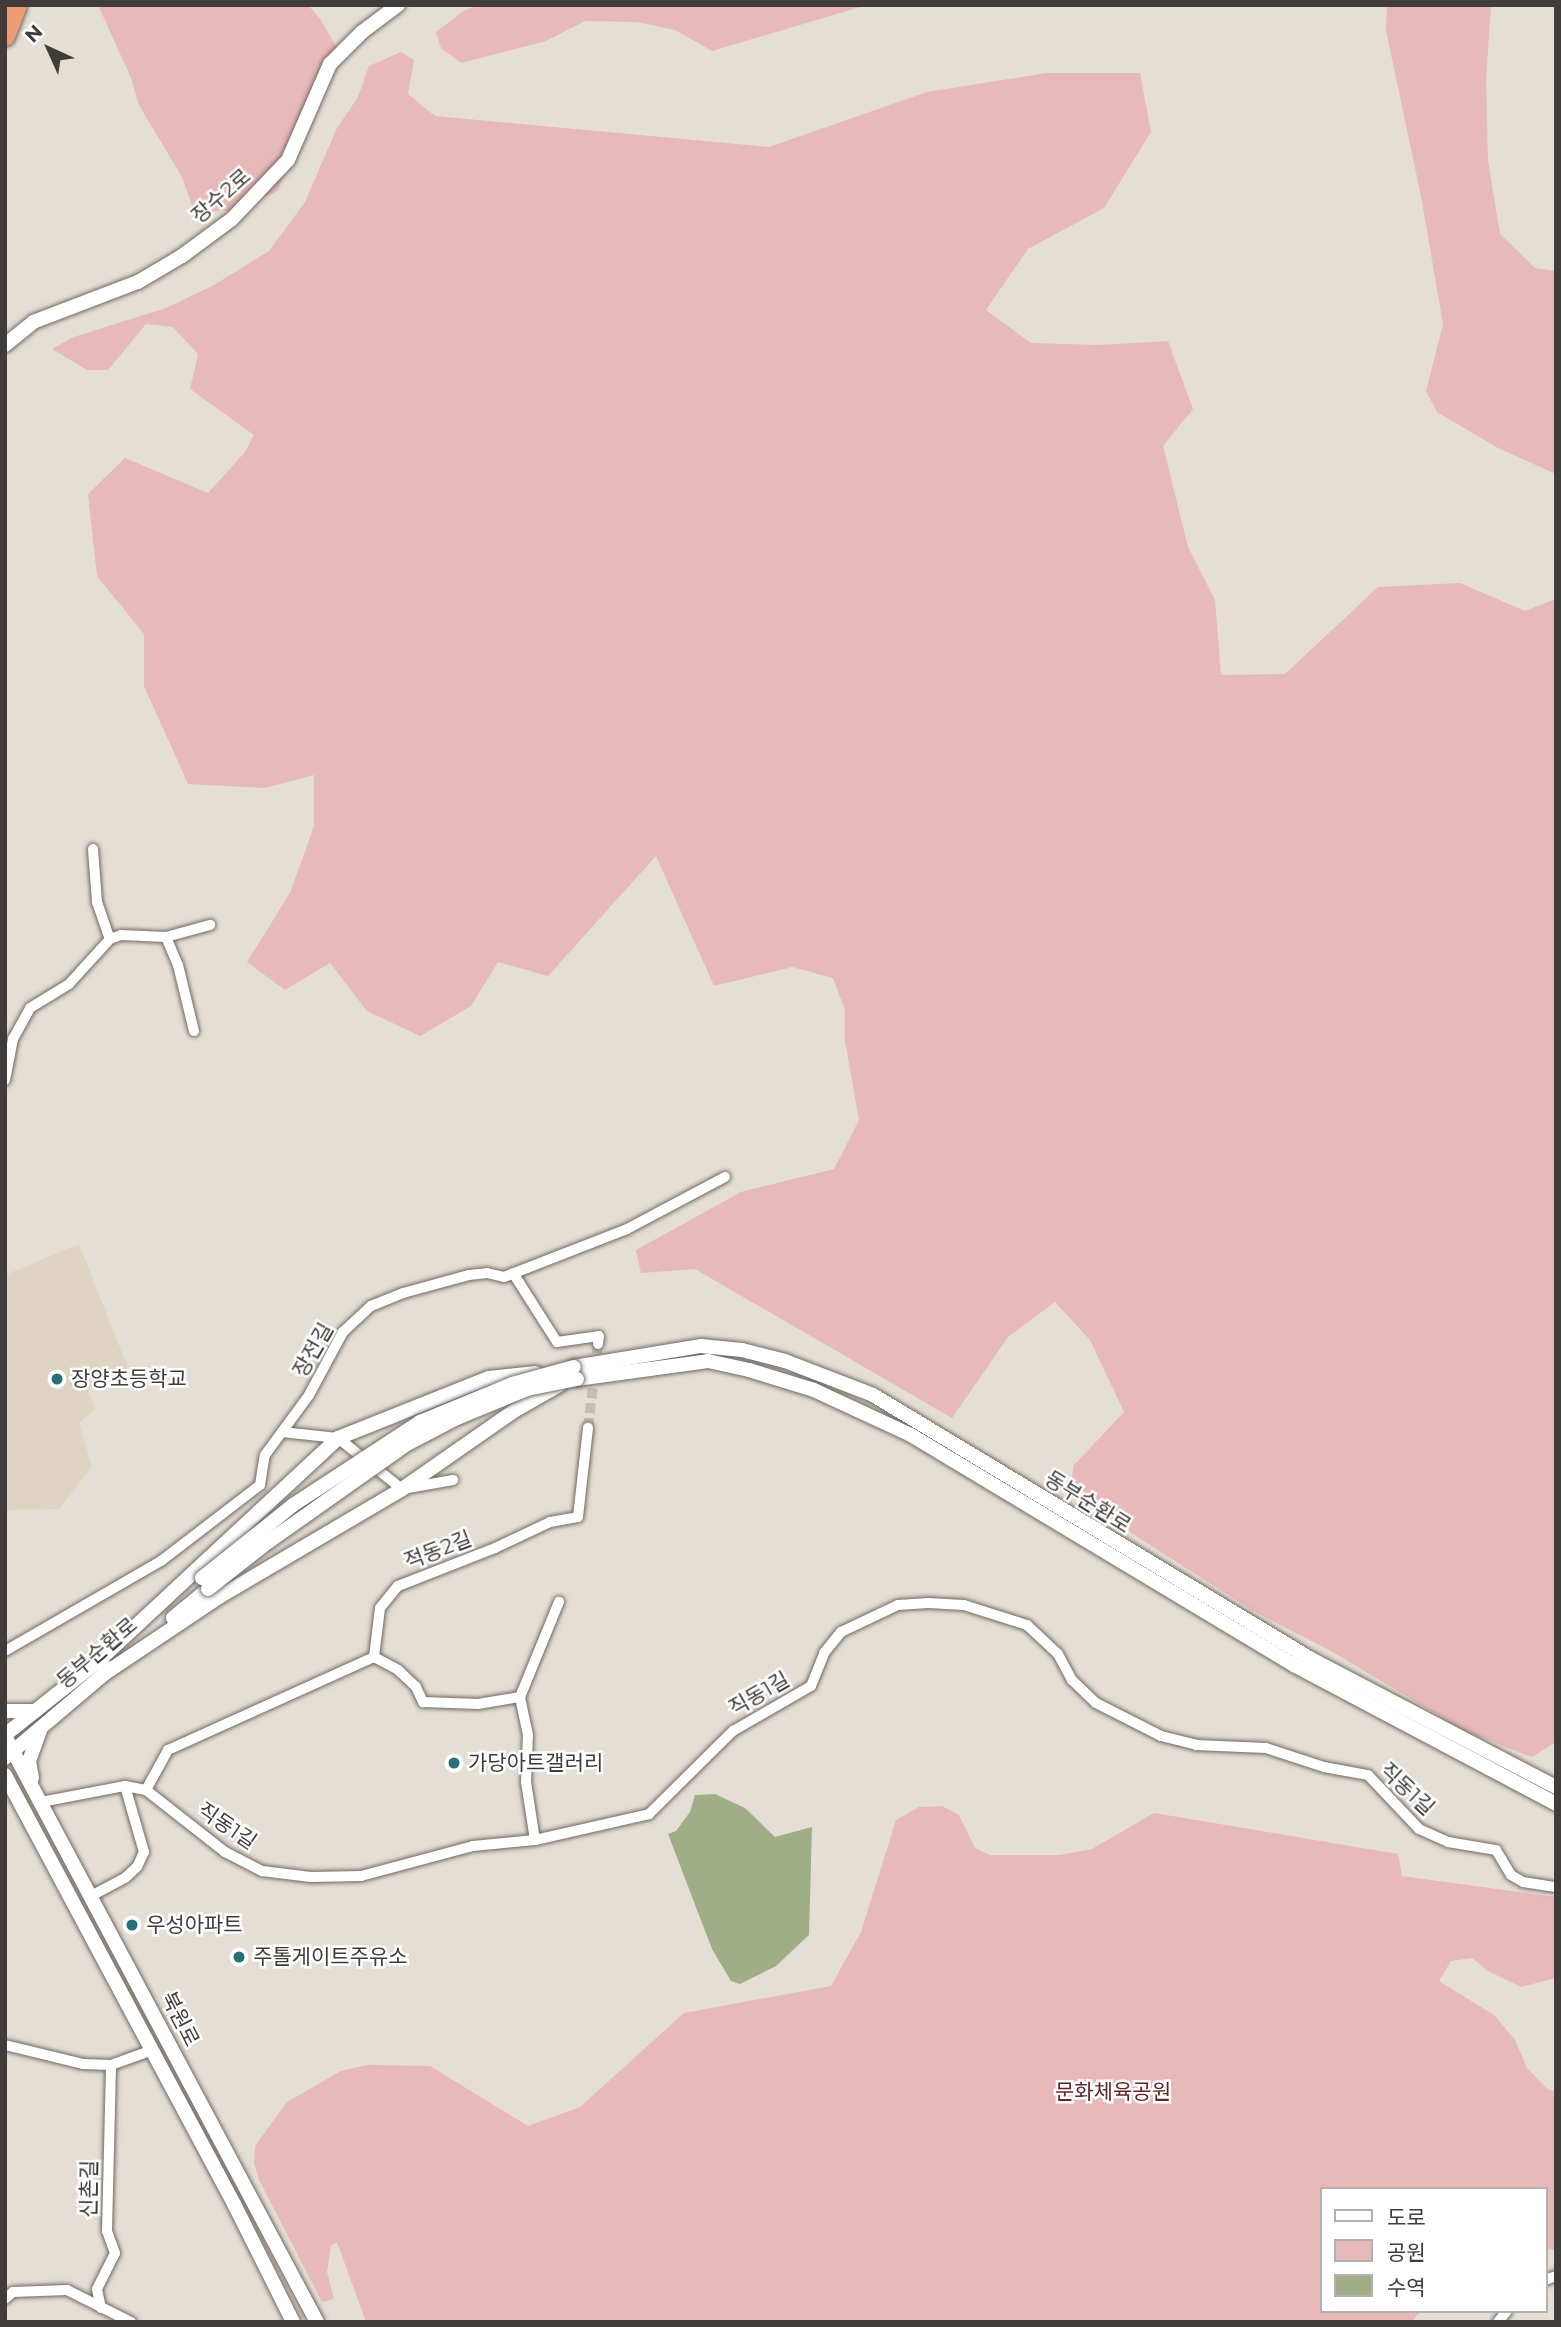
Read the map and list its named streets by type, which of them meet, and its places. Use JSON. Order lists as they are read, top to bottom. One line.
{"streets":{"street":["장수2로","장전길","동부순환로","적동2길","직동1길","북원로","신촌길"]},"crossings":[["동부순환로","북원로"],["직동1길","북원로"]],"parks":["문화체육공원"],"places":["장양초등학교","가당아트갤러리","우성아파트","주톨게이트주유소"],"legend":["도로","공원","수역"],"north":"top left"}
